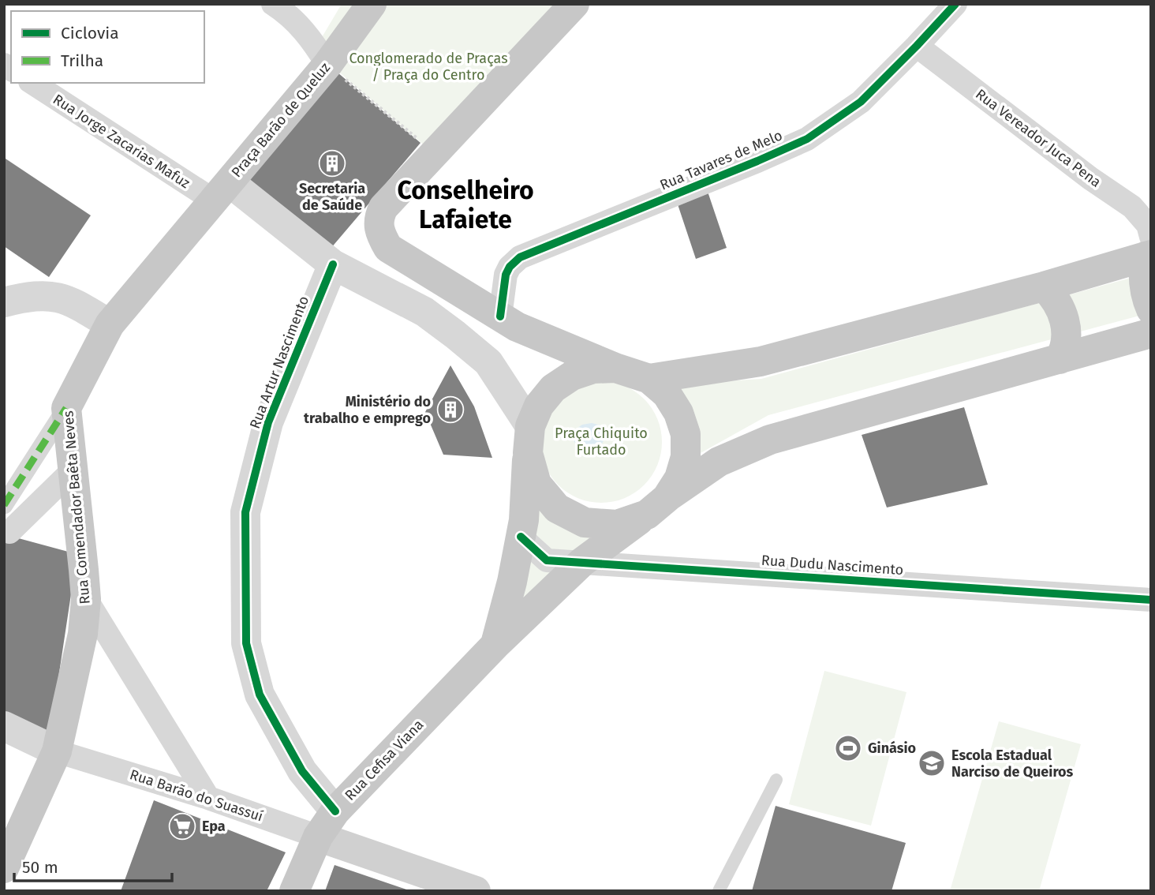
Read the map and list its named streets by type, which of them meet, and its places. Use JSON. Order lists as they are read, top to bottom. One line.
{"streets":{"highway":["Praça Barão de Queluz","Rua Comendador Baêta Neves","Rua Cefisa Viana"],"main road":["Rua Barão do Suassuí"],"street":["Rua Vereador Juca Pena","Rua Jorge Zacarias Mafuz","Rua Tavares de Melo","Rua Artur Nascimento","Rua Dudu Nascimento"]},"crossings":[["Praça Barão de Queluz","Rua Jorge Zacarias Mafuz"],["Praça Barão de Queluz","Rua Comendador Baêta Neves"],["Rua Vereador Juca Pena","Rua Tavares de Melo"],["Rua Jorge Zacarias Mafuz","Rua Comendador Baêta Neves"],["Rua Artur Nascimento","Rua Cefisa Viana"],["Rua Artur Nascimento","Rua Barão do Suassuí"],["Rua Comendador Baêta Neves","Rua Barão do Suassuí"],["Rua Dudu Nascimento","Rua Cefisa Viana"],["Rua Cefisa Viana","Rua Barão do Suassuí"]],"districts":["Conselheiro Lafaiete"],"parks":["Conglomerado de Praças / Praça do Centro","Praça Chiquito Furtado"],"places":{"building":["Secretaria de Saúde","Ministério do trabalho e emprego"],"sports":["Ginásio"],"school or university":["Escola Estadual Narciso de Queiros"],"supermarket":["Epa"]},"legend":["Ciclovia","Trilha"],"scale_bar":"50 m"}
